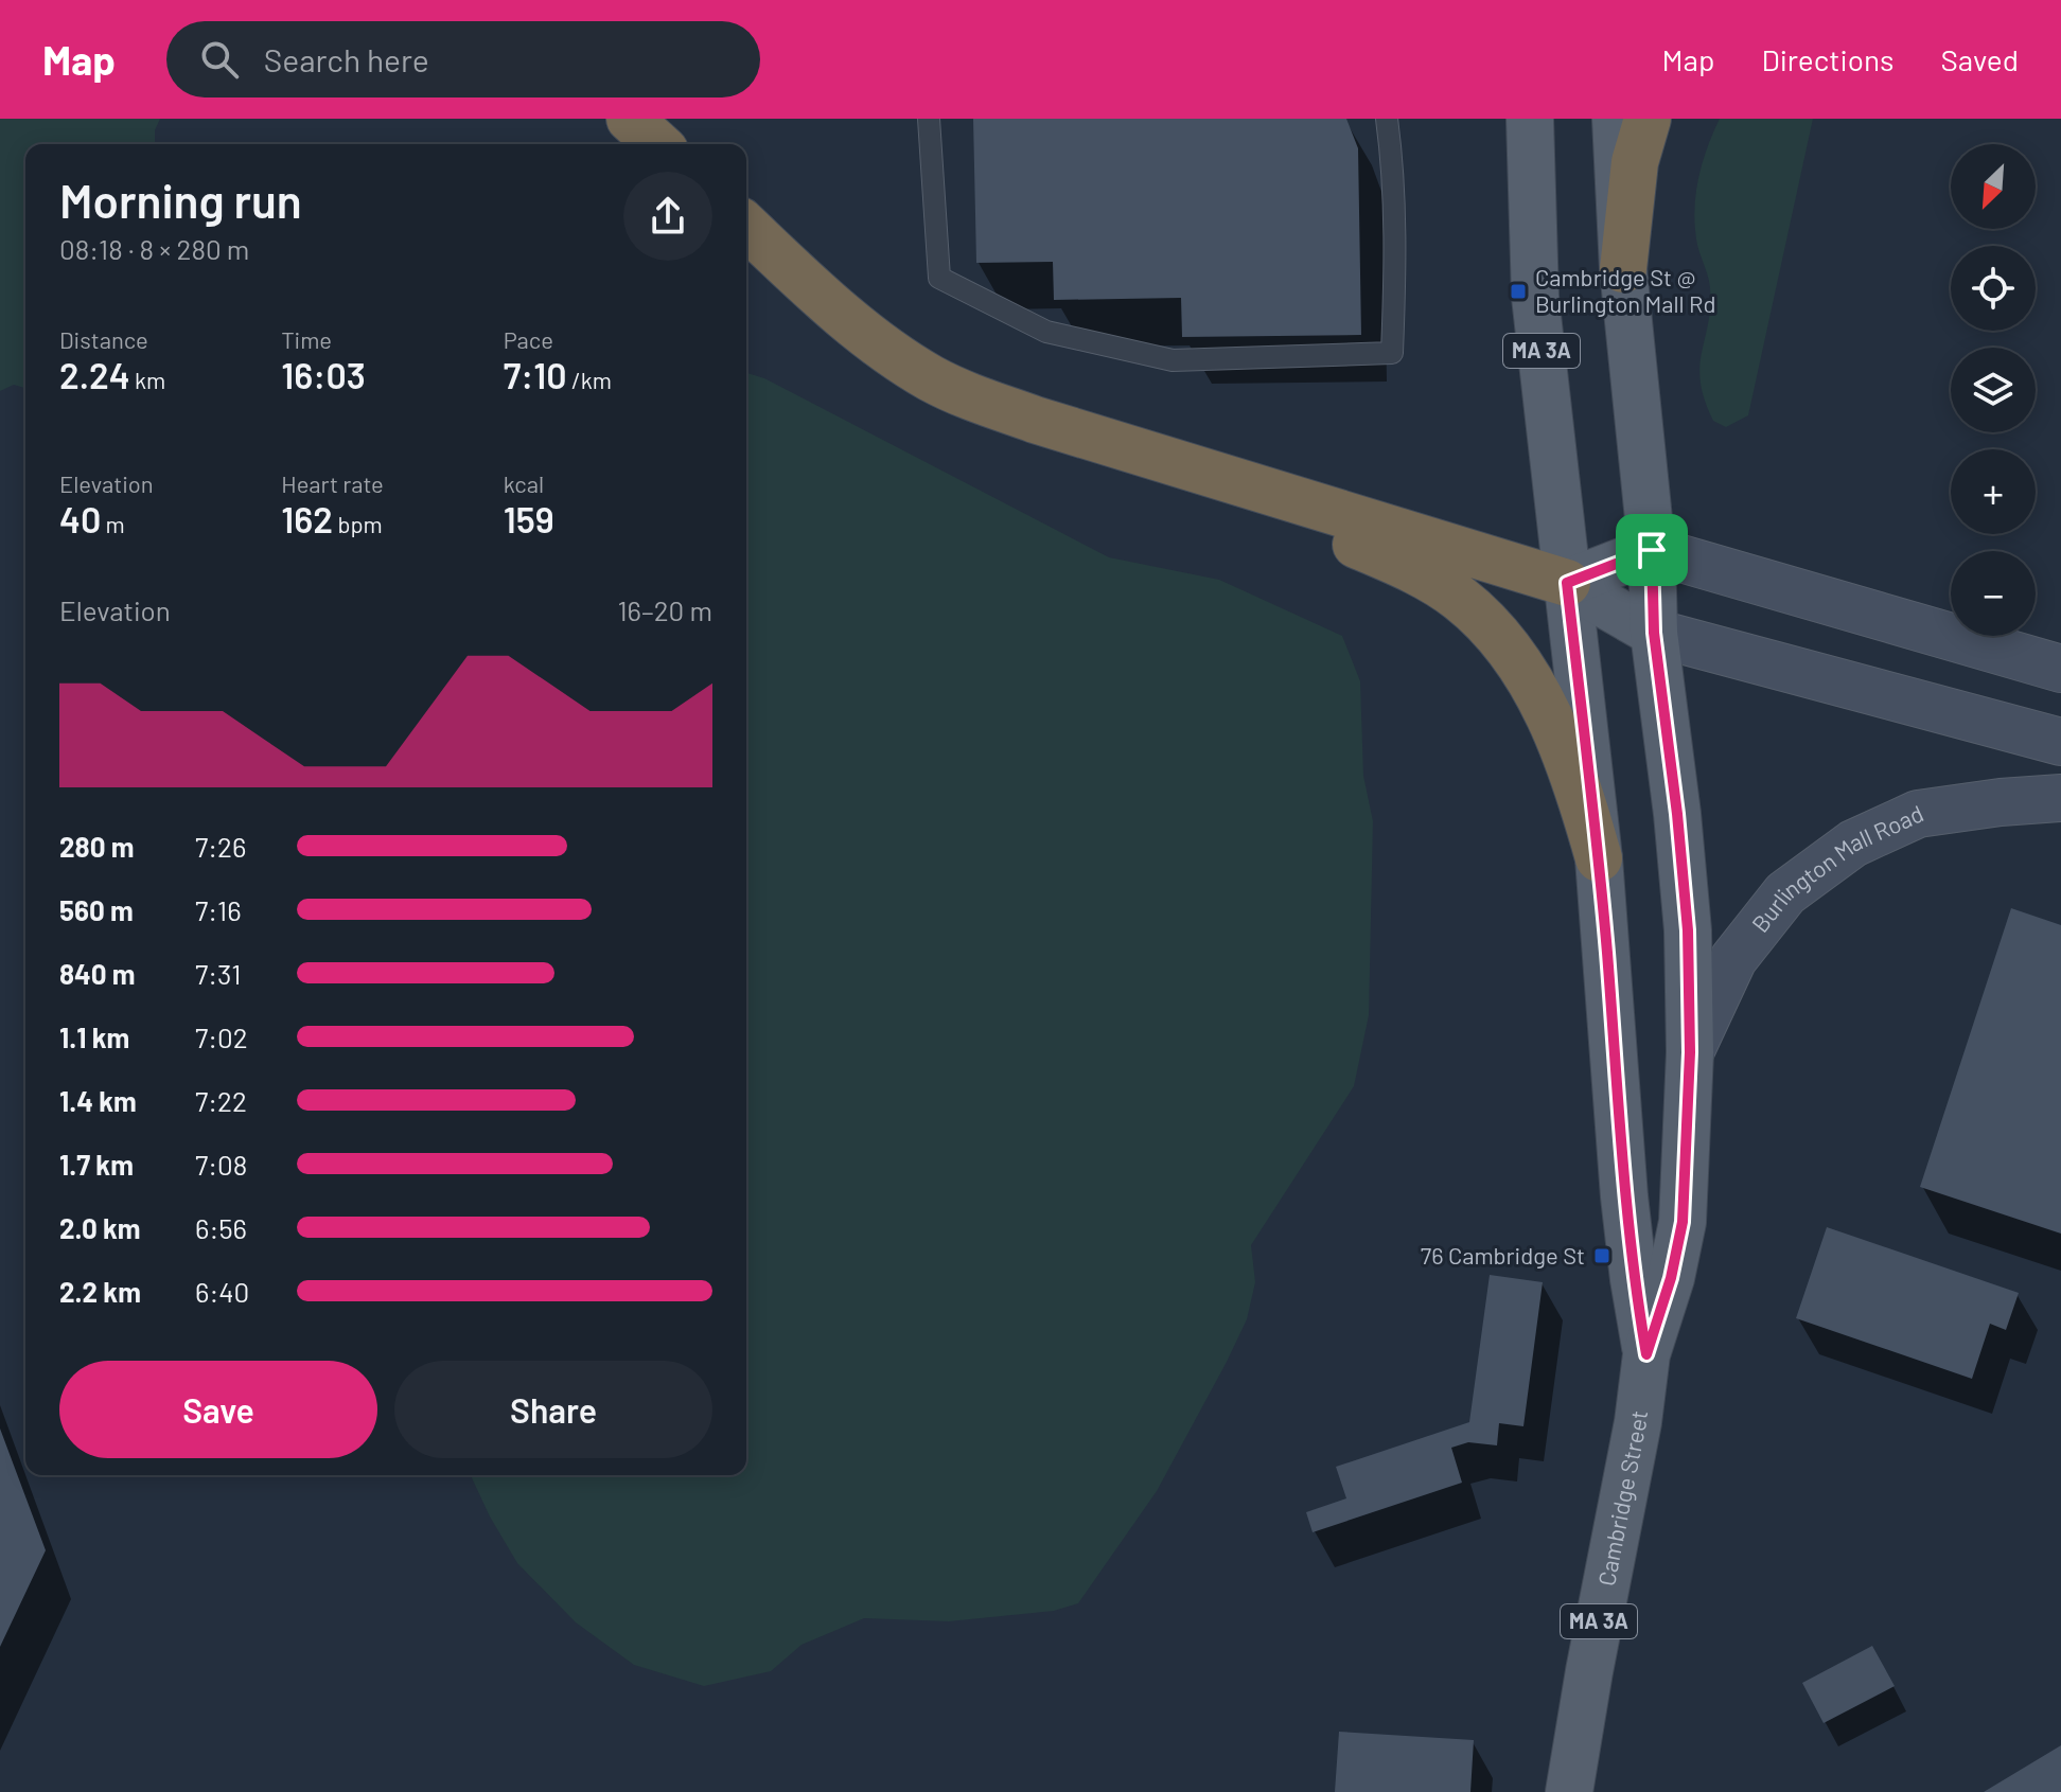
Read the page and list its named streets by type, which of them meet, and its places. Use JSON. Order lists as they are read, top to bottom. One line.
{"streets":{"main road":["MA 3A","Burlington Mall Road","Cambridge Street"]},"crossings":[["Burlington Mall Road","Cambridge Street"]],"places":{"transit":["Cambridge St @ Burlington Mall Rd","76 Cambridge St"]},"north":"bottom left","page":{"header":"Map","search":"Search here","nav":["Map","Directions","Saved"],"map_buttons":["+","−"],"heading":["Morning run","08:18 · 8 × 280 m"],"stats":[["Distance","2.24 km"],["Time","16:03"],["Pace","7:10 /km"],["Elevation","40 m"],["Heart rate","162 bpm"],["kcal","159"]],"chart":["Elevation","16–20 m"],"list":[{"name":"280 m","note":"7:26"},{"name":"560 m","note":"7:16"},{"name":"840 m","note":"7:31"},{"name":"1.1 km","note":"7:02"},{"name":"1.4 km","note":"7:22"},{"name":"1.7 km","note":"7:08"},{"name":"2.0 km","note":"6:56"},{"name":"2.2 km","note":"6:40"}],"buttons":["Save","Share"]}}
